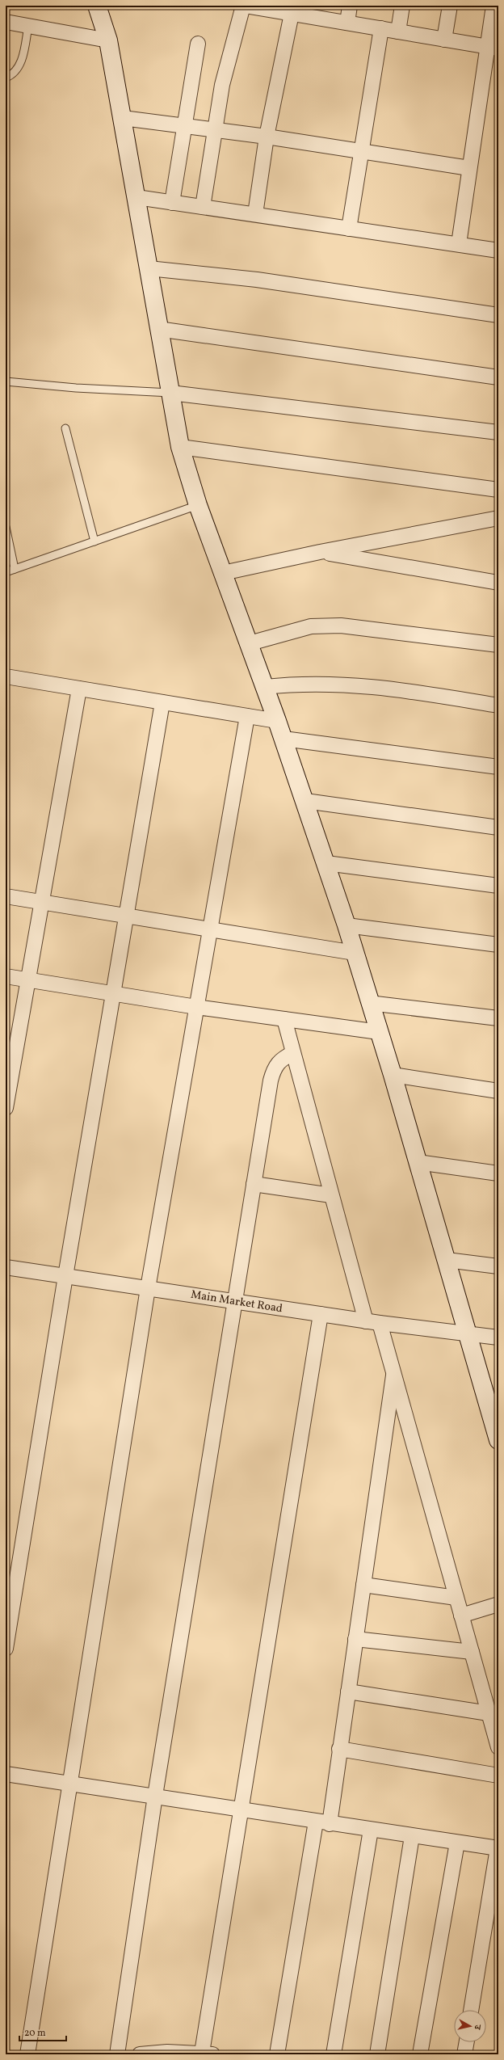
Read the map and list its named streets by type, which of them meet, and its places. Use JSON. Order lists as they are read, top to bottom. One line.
{"streets":{"street":["Main Market Road"]},"scale_bar":"20 m","north":"right"}
